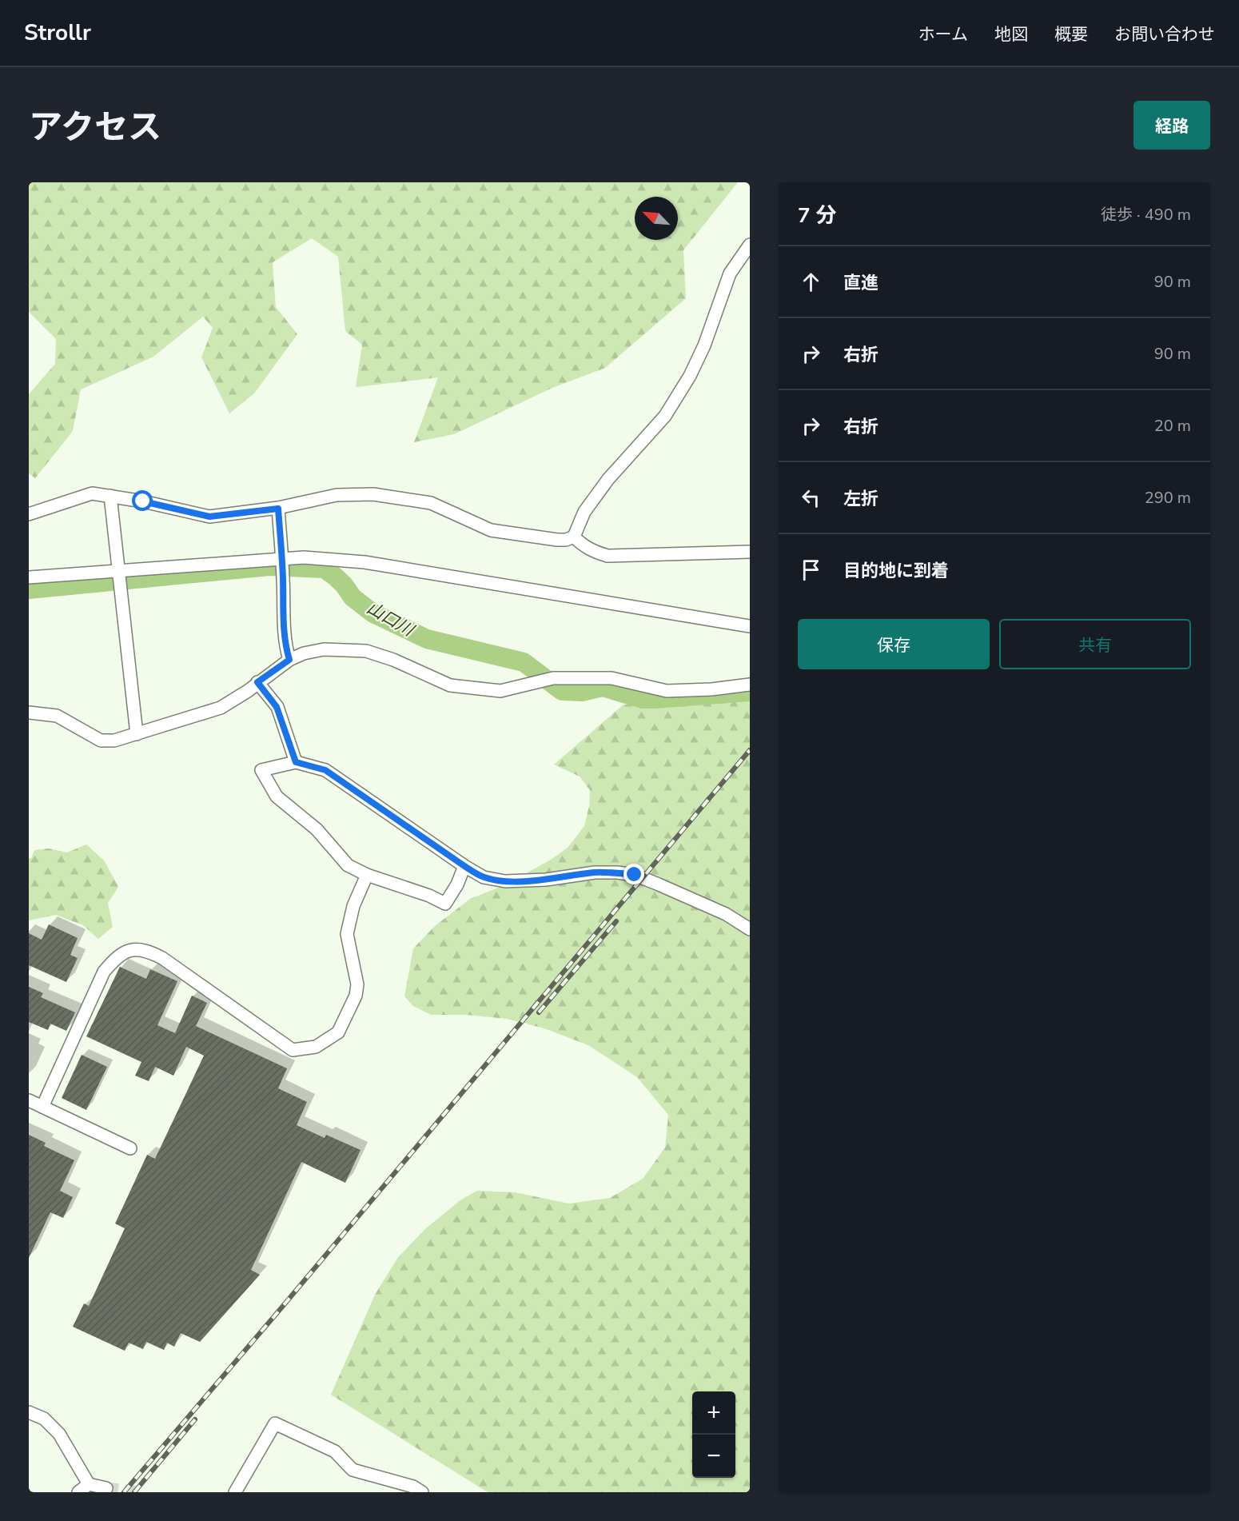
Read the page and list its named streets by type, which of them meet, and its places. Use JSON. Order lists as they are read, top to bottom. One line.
{"water":["山口川"],"north":"top left","page":{"header":"Strollr","nav":["ホーム","地図","概要","お問い合わせ"],"title":"アクセス","buttons":["経路",["保存","共有"]],"heading":["7 分","徒歩 · 490 m"],"list":[["直進","90 m"],["右折","90 m"],["右折","20 m"],["左折","290 m"],"目的地に到着"],"map_buttons":["+","−"]}}
